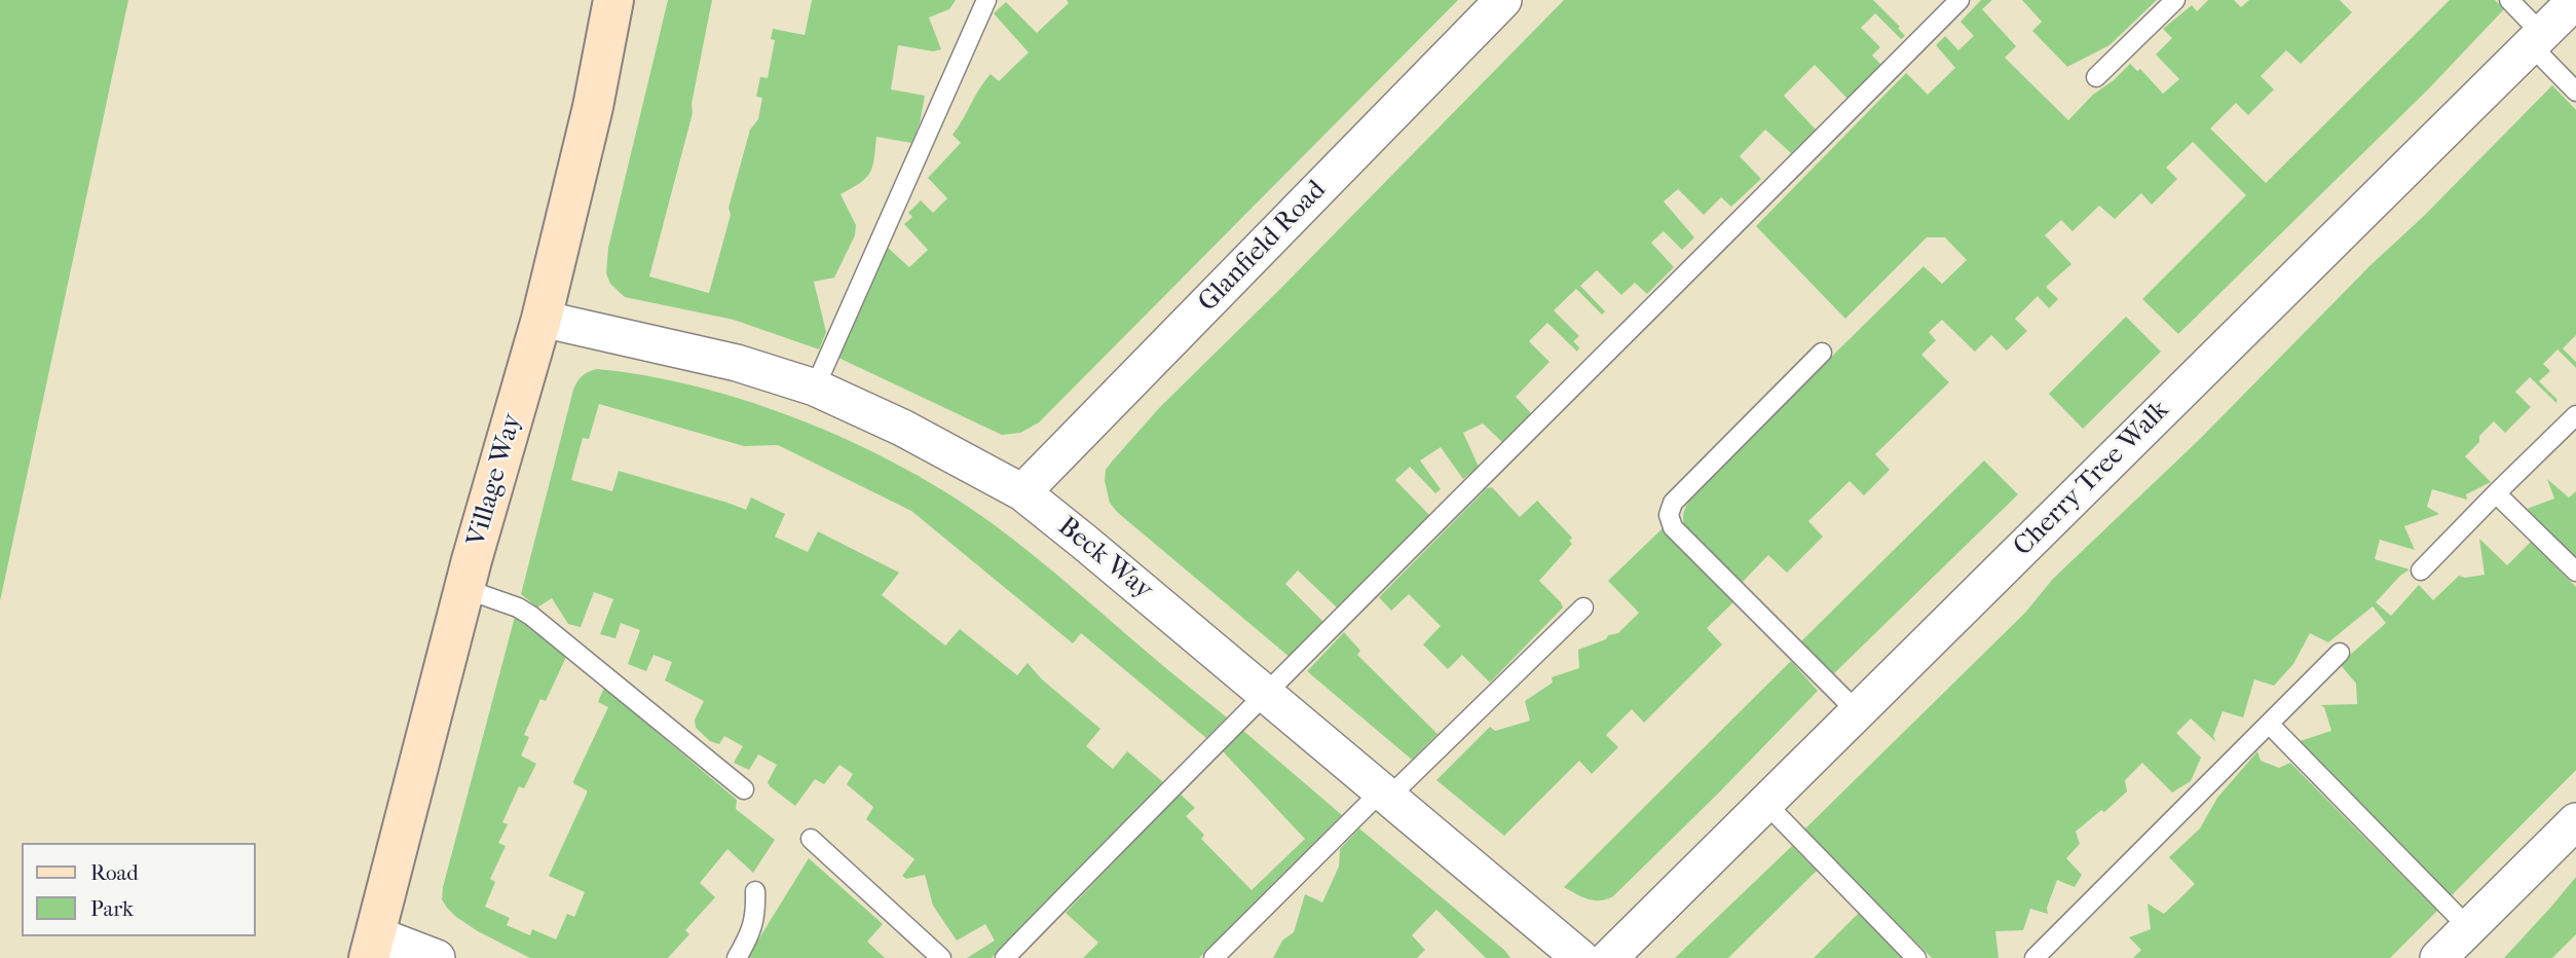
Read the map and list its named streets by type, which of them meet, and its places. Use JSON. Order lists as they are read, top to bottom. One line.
{"streets":{"street":["Glanfield Road","Cherry Tree Walk","Village Way","Beck Way"]},"crossings":[["Glanfield Road","Beck Way"],["Village Way","Beck Way"]],"legend":["Road","Park"]}
